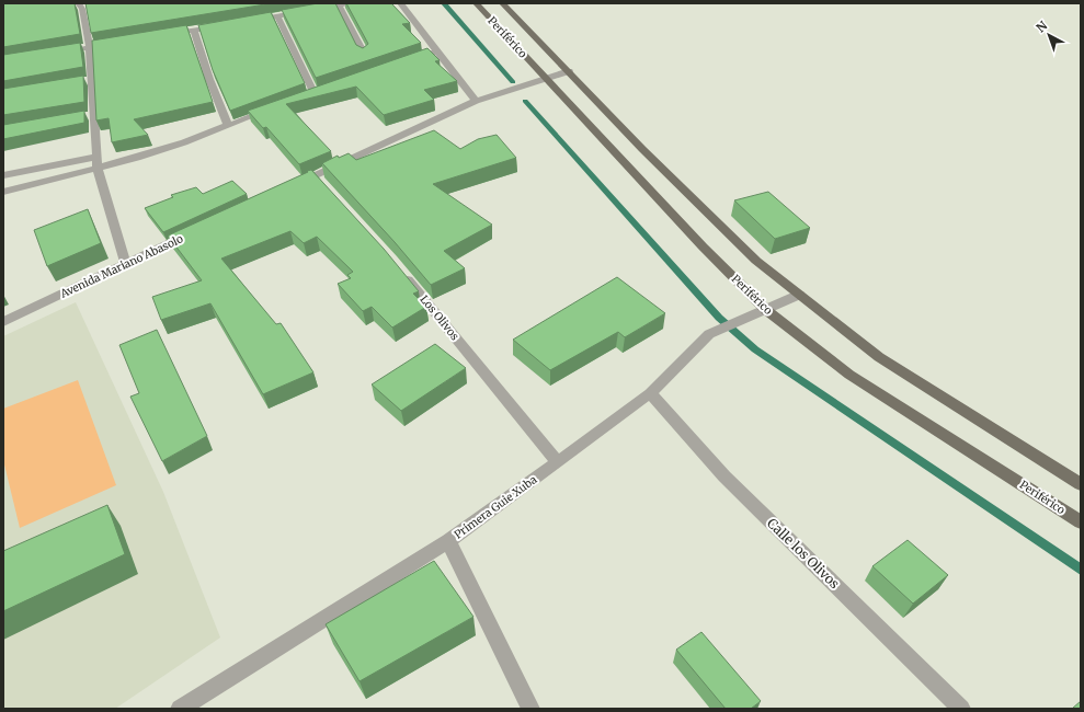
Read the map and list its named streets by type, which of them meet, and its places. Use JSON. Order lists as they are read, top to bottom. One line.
{"streets":{"main road":["Periférico"],"street":["Avenida Mariano Abasolo","Los Olivos","Primera Guie Xuba","Calle los Olivos"]},"crossings":[["Periférico","Primera Guie Xuba"],["Los Olivos","Primera Guie Xuba"],["Primera Guie Xuba","Calle los Olivos"]],"north":"top left"}
